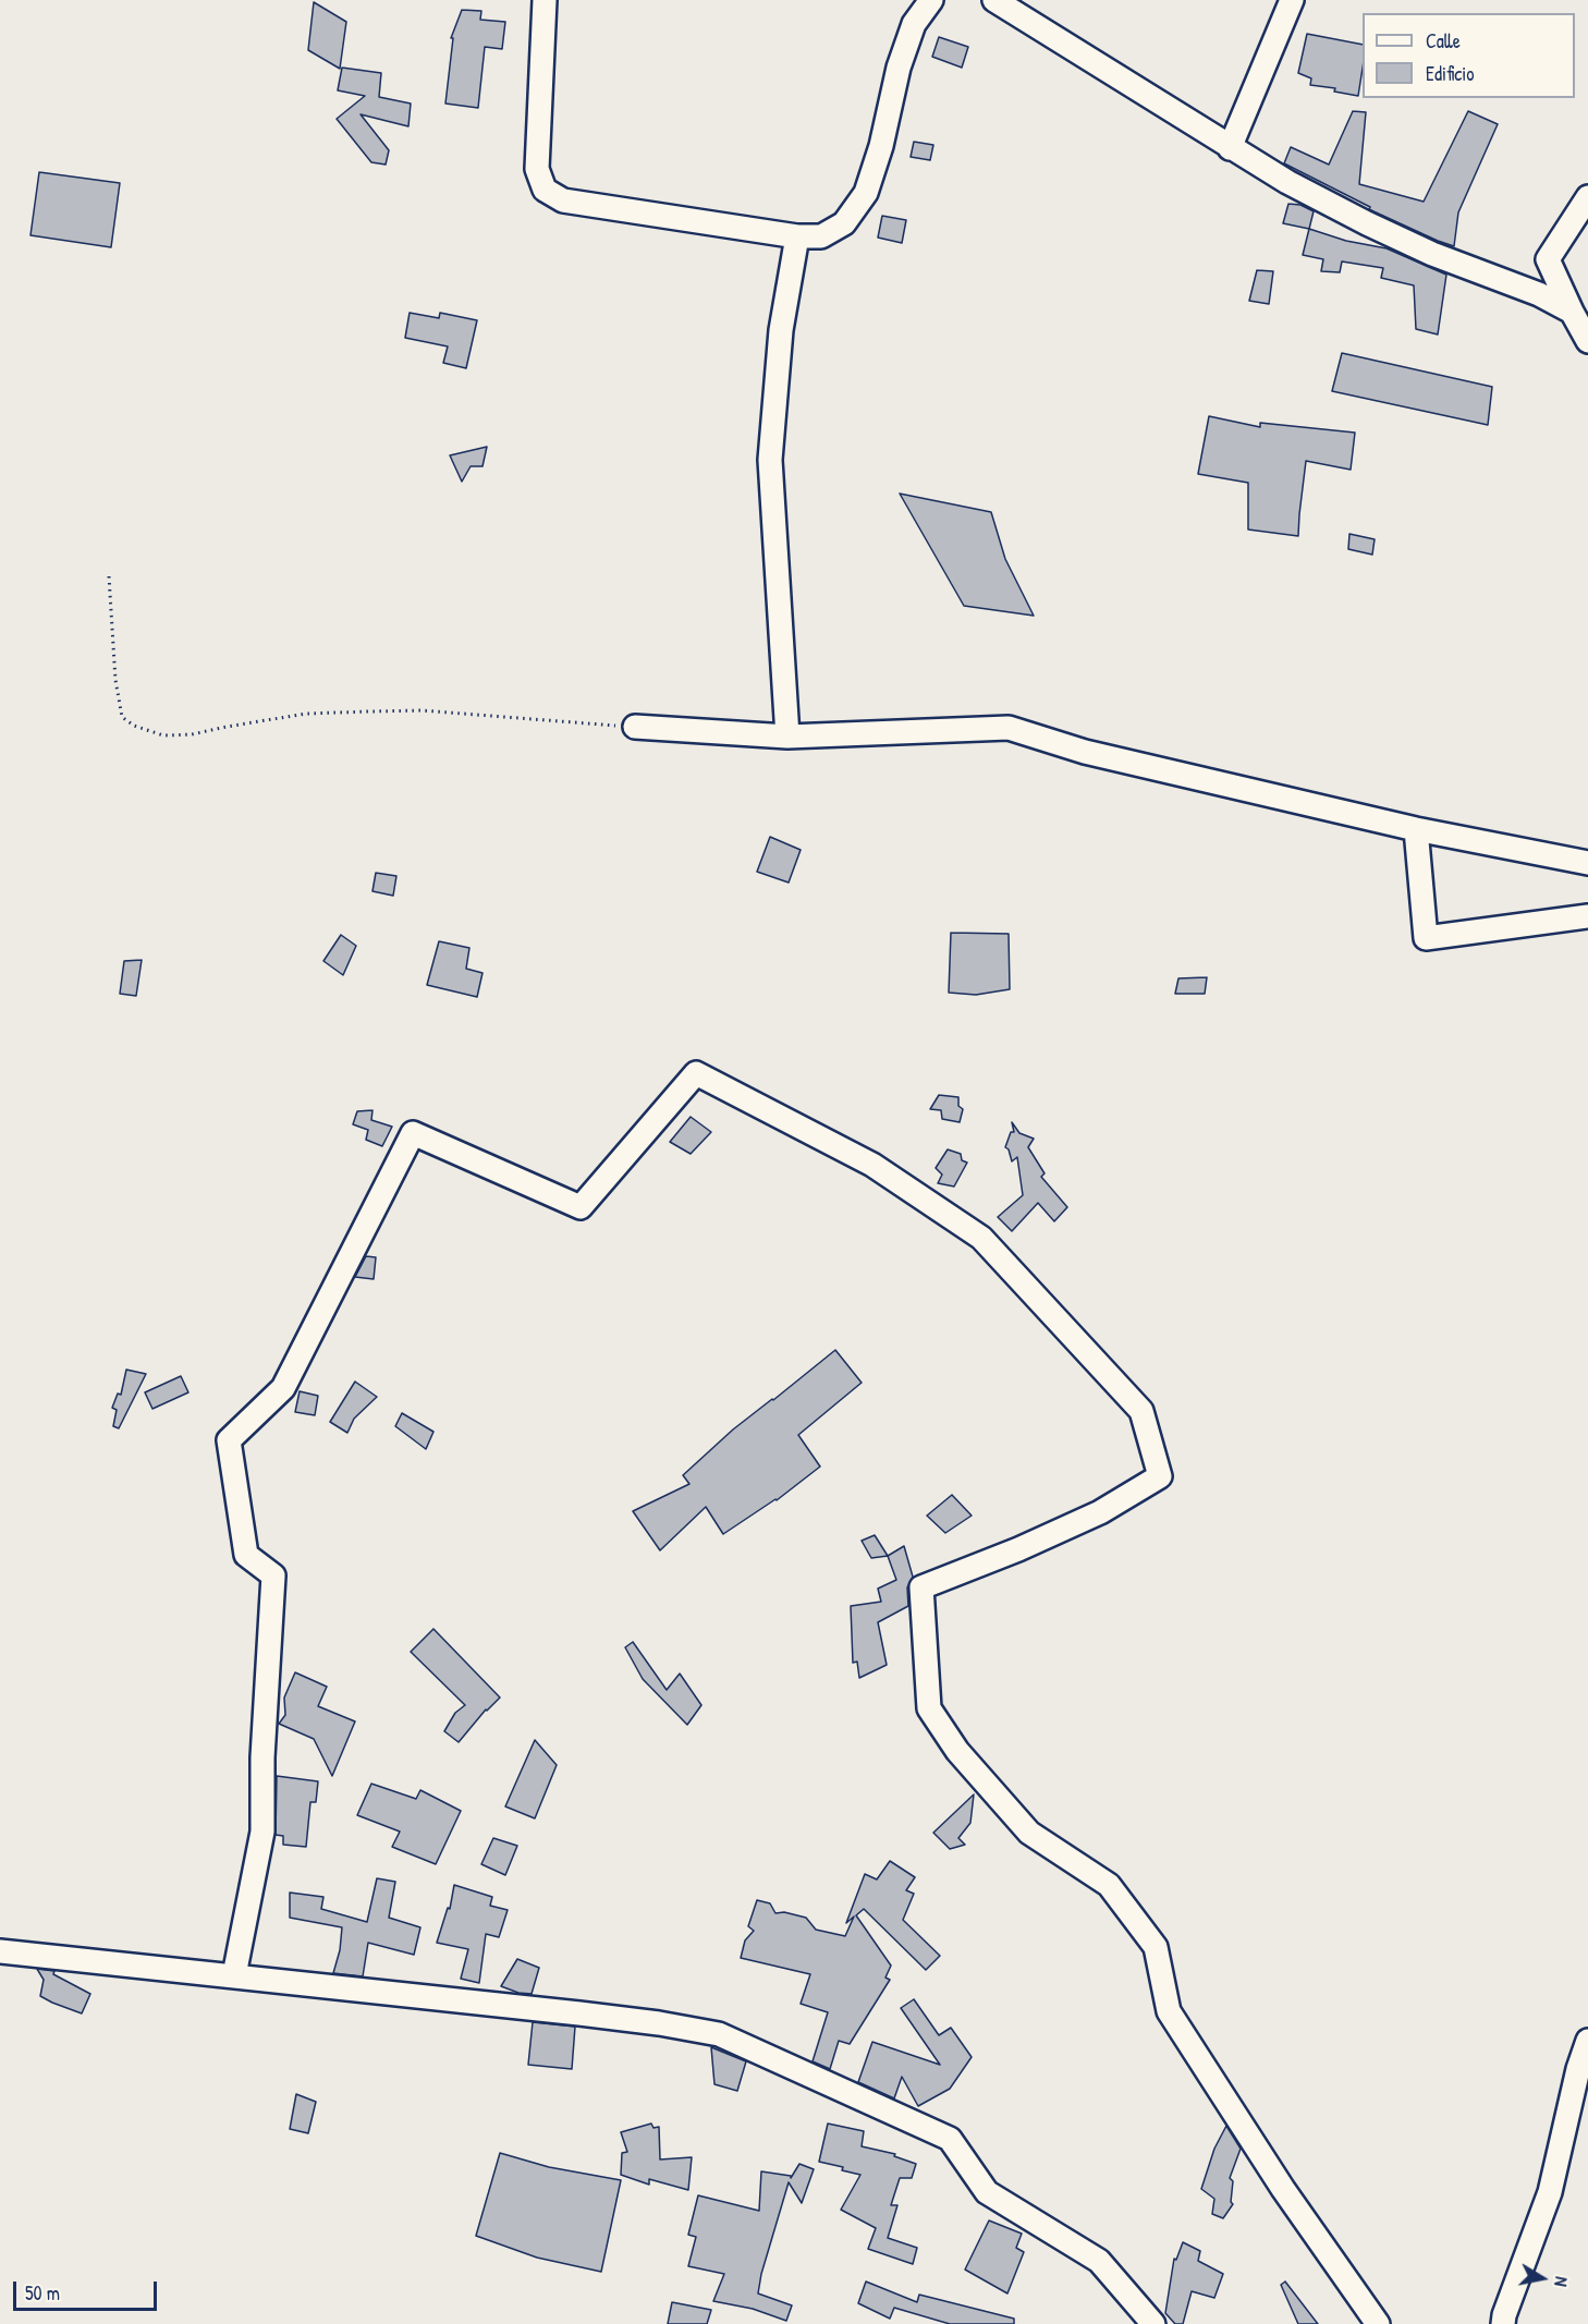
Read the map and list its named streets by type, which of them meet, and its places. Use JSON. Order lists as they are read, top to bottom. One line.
{"legend":["Calle","Edificio"],"scale_bar":"50 m","north":"right"}
